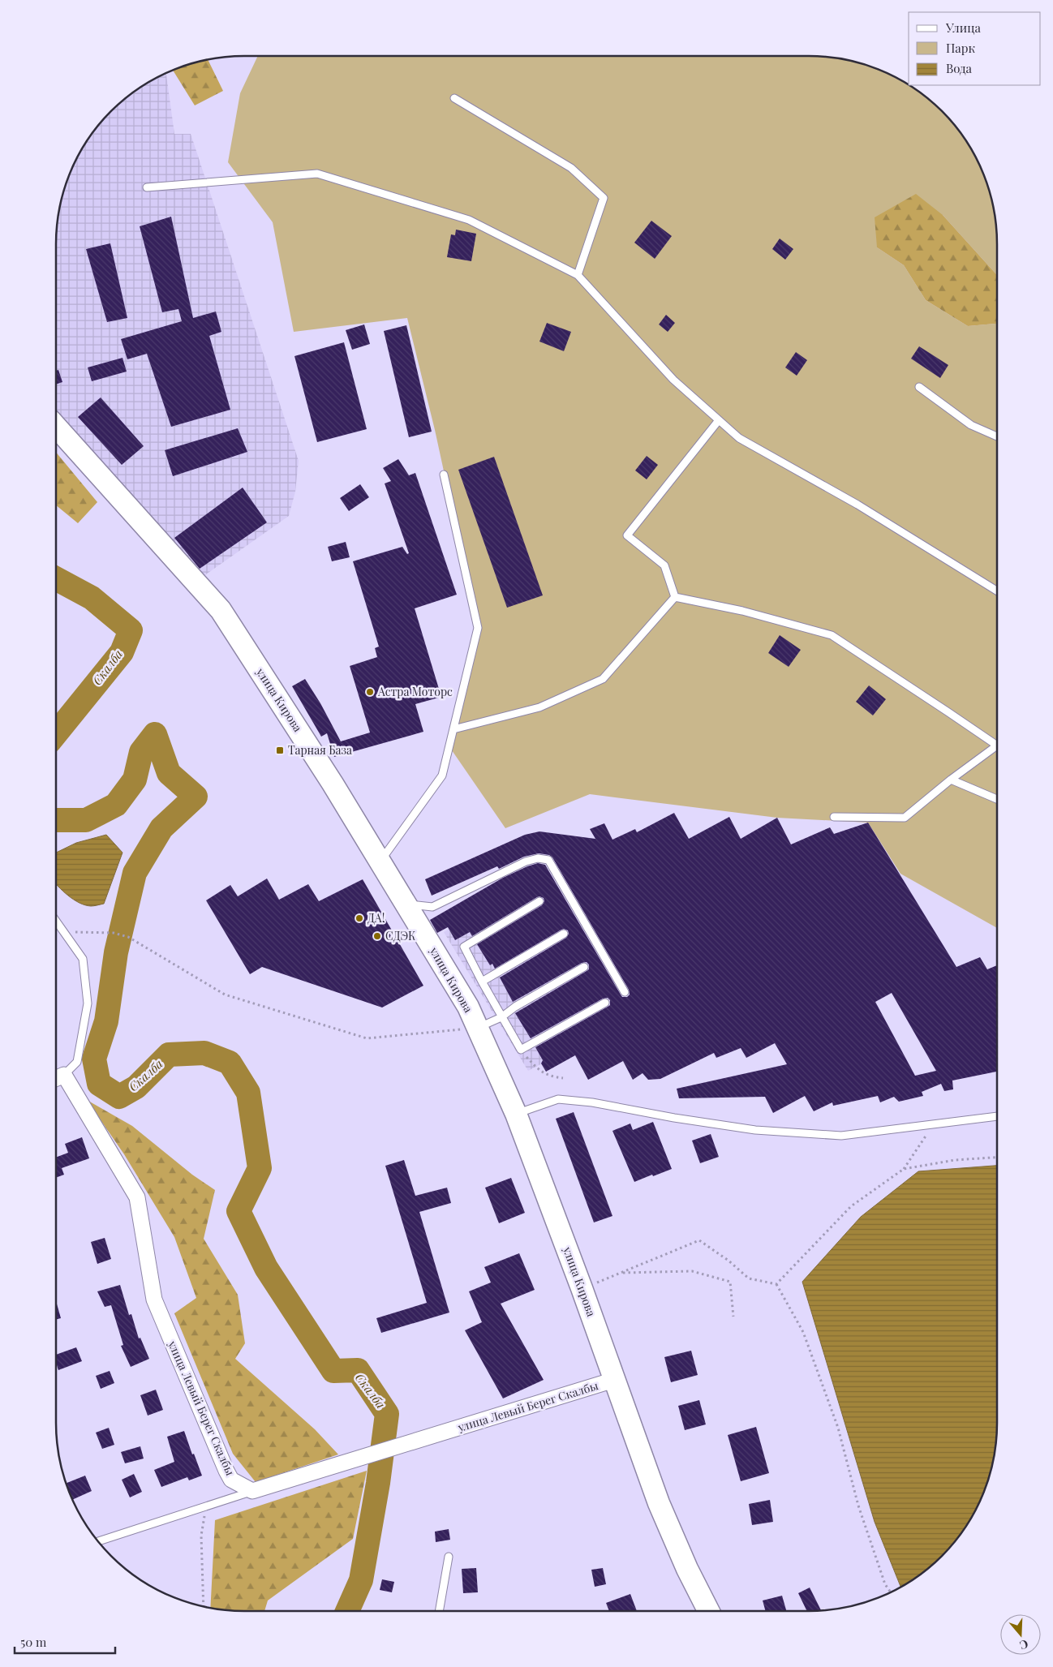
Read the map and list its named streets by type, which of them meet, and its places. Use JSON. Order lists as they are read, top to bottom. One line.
{"streets":{"street":["улица Кирова","улица Левый Берег Скалбы"]},"crossings":[["улица Кирова","улица Левый Берег Скалбы"]],"water":["Скалба"],"places":{"other":["Астра Моторс","ДА!","СДЭК"],"transit":["Тарная База"]},"legend":["Улица","Парк","Вода"],"scale_bar":"50 m","north":"bottom"}
